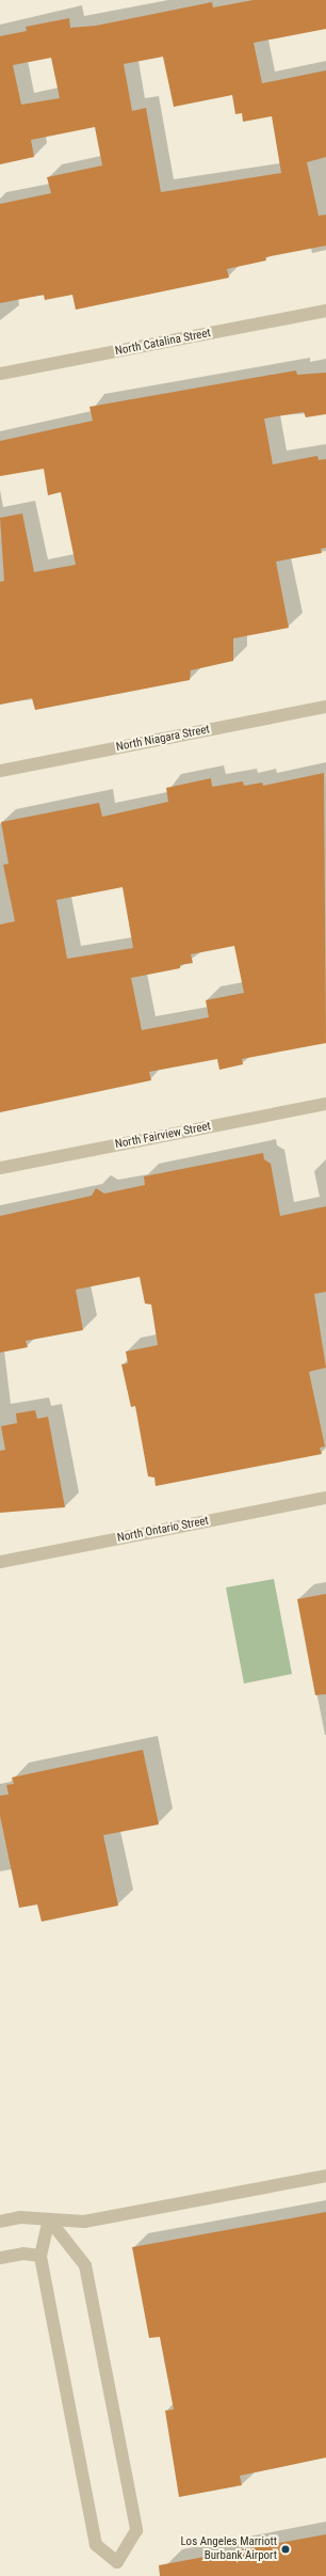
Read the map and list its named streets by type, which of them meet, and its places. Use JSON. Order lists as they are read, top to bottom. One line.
{"streets":{"street":["North Catalina Street","North Niagara Street","North Fairview Street","North Ontario Street"]},"places":["Los Angeles Marriott Burbank Airport"]}
